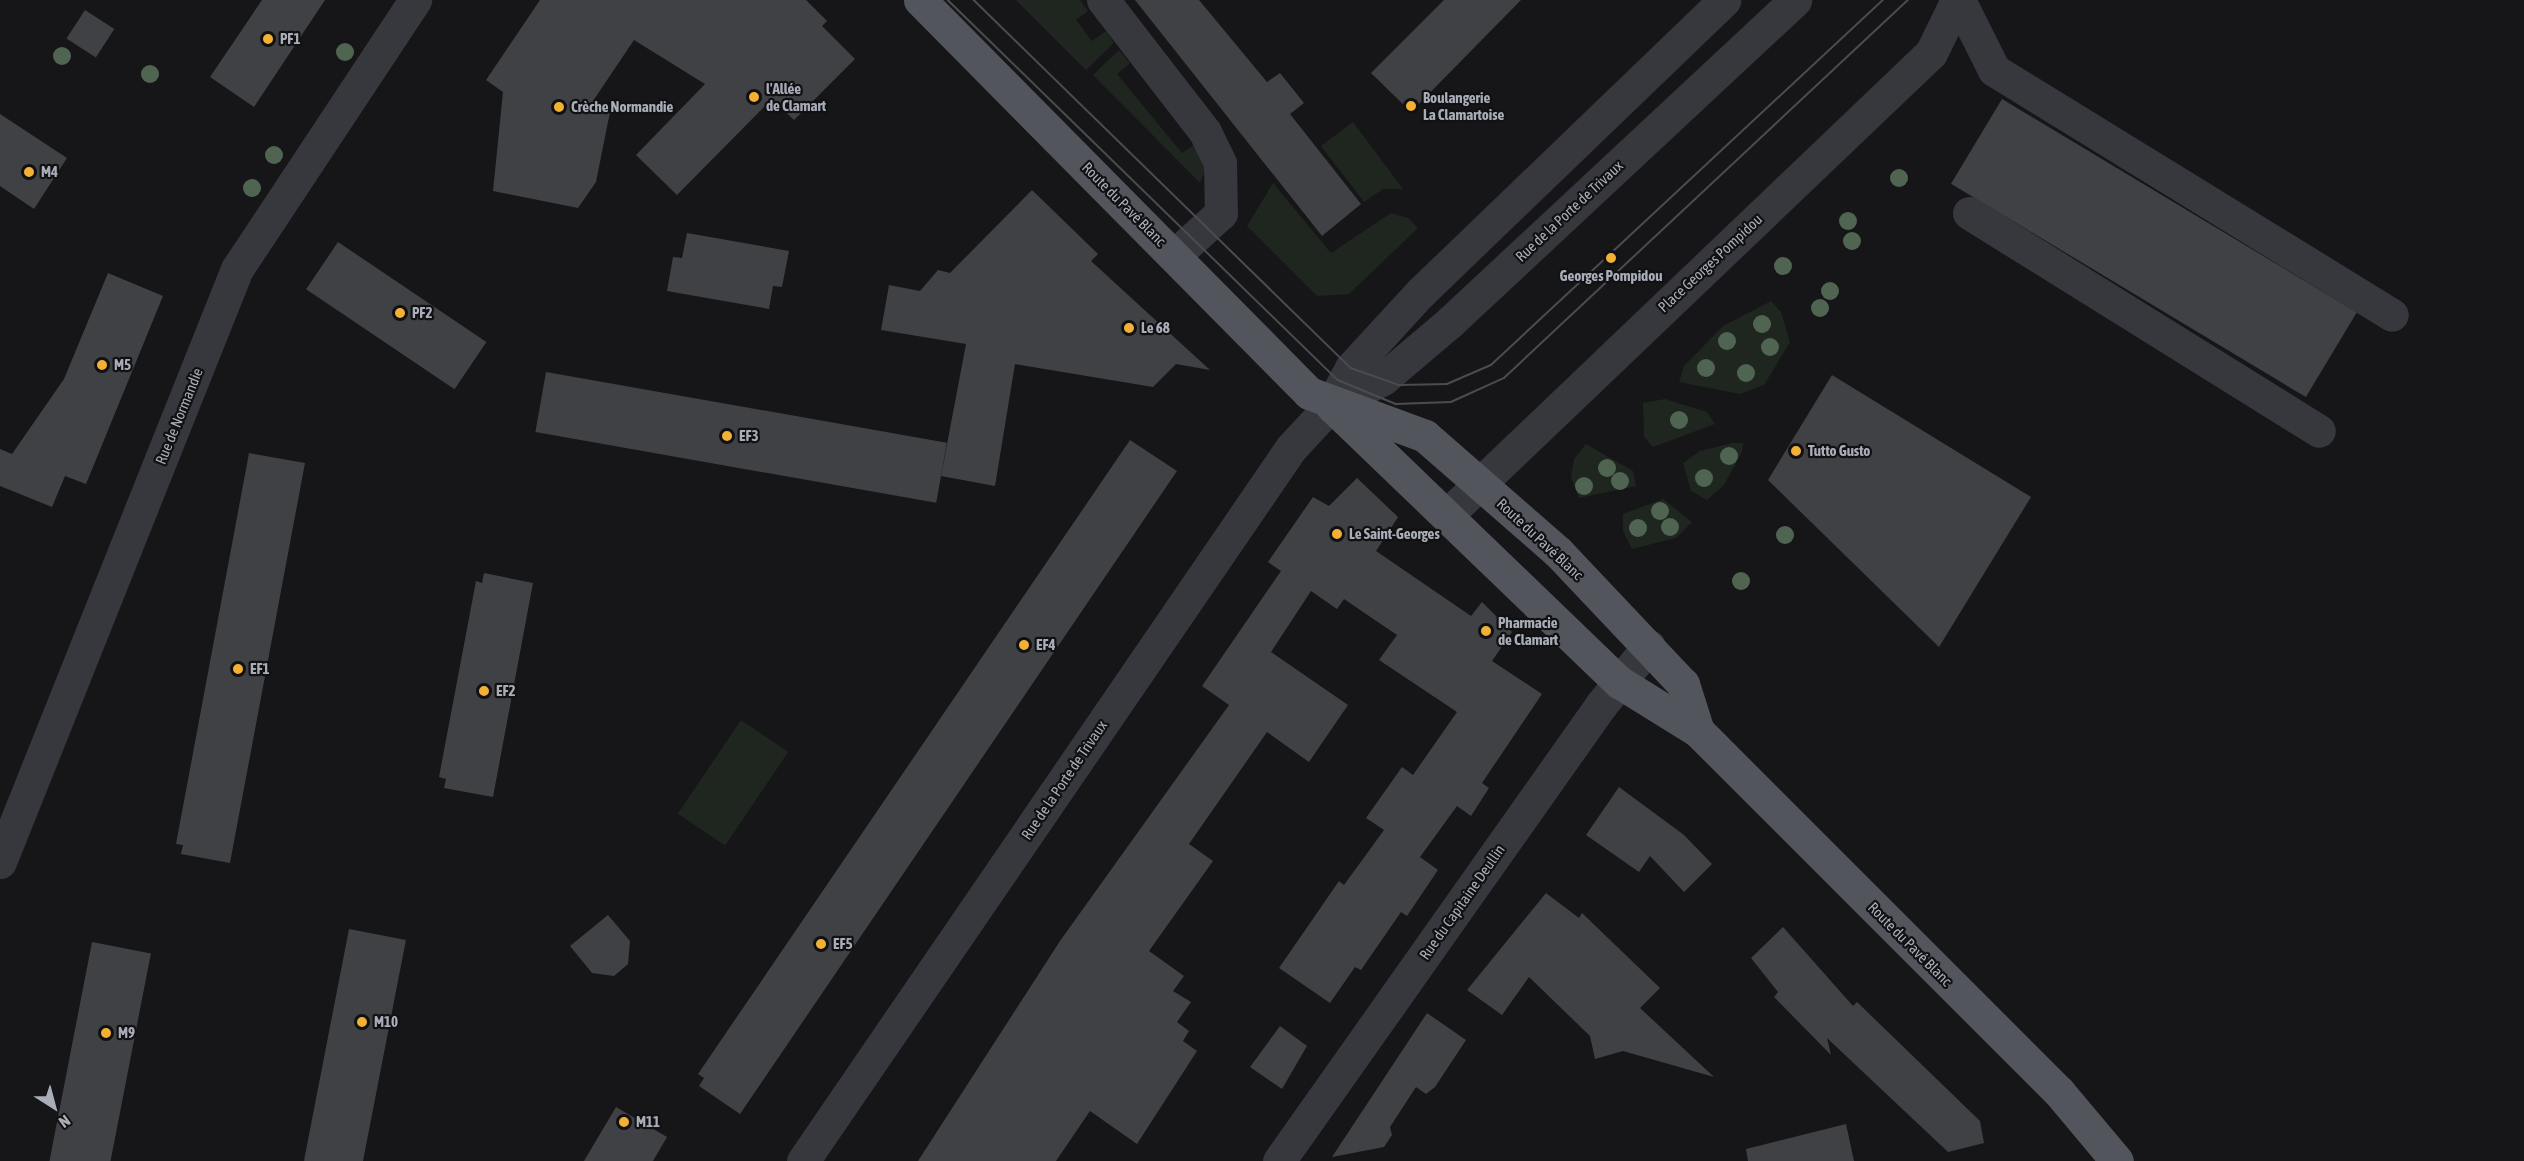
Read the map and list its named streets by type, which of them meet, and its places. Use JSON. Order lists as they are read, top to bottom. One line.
{"streets":{"main road":["Route du Pavé Blanc"],"street":["Rue de la Porte de Trivaux","Place Georges Pompidou","Rue de Normandie","Rue du Capitaine Deullin"]},"crossings":[["Route du Pavé Blanc","Rue de la Porte de Trivaux"],["Route du Pavé Blanc","Place Georges Pompidou"],["Route du Pavé Blanc","Rue du Capitaine Deullin"]],"places":["PF1","l'Allée de Clamart","Boulangerie La Clamartoise","Crèche Normandie","M4","Georges Pompidou","PF2","Le 68","M5","EF3","Tutto Gusto","Le Saint-Georges","Pharmacie de Clamart","EF4","EF1","EF2","EF5","M10","M9","M11"],"north":"bottom right"}
